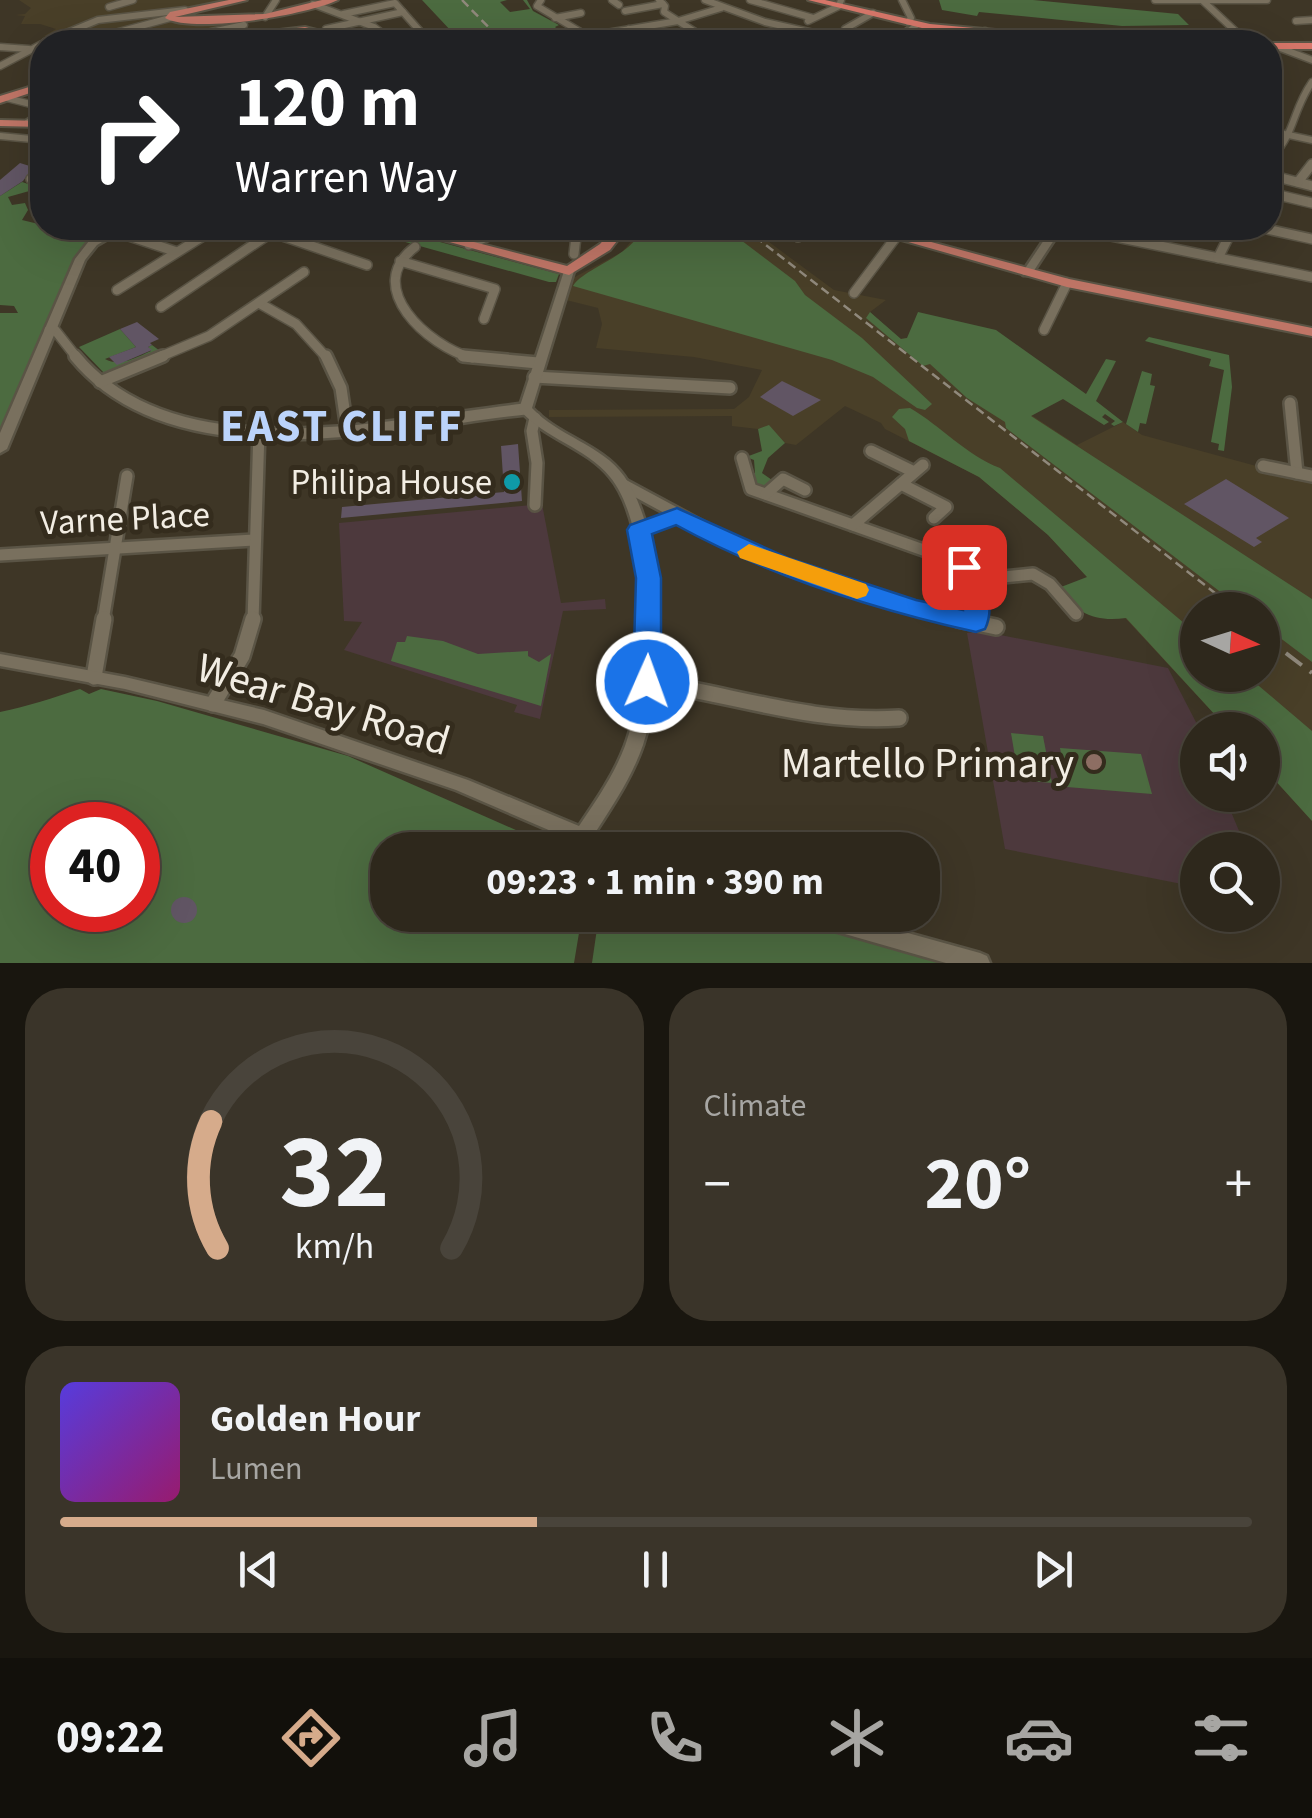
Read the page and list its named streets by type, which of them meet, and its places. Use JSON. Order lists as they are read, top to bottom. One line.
{"streets":{"street":["Varne Place","Wear Bay Road"]},"districts":["EAST CLIFF"],"places":["Philipa House","Martello Primary"],"north":"right","page":{"turn":["120 m","Warren Way"],"limit":"40","trip":"09:23 · 1 min · 390 m","tile":"Climate","heat":["−","20°","+"],"song":["Golden Hour","Lumen"],"tabs":"09:22","gauge":["32","km/h"]}}
